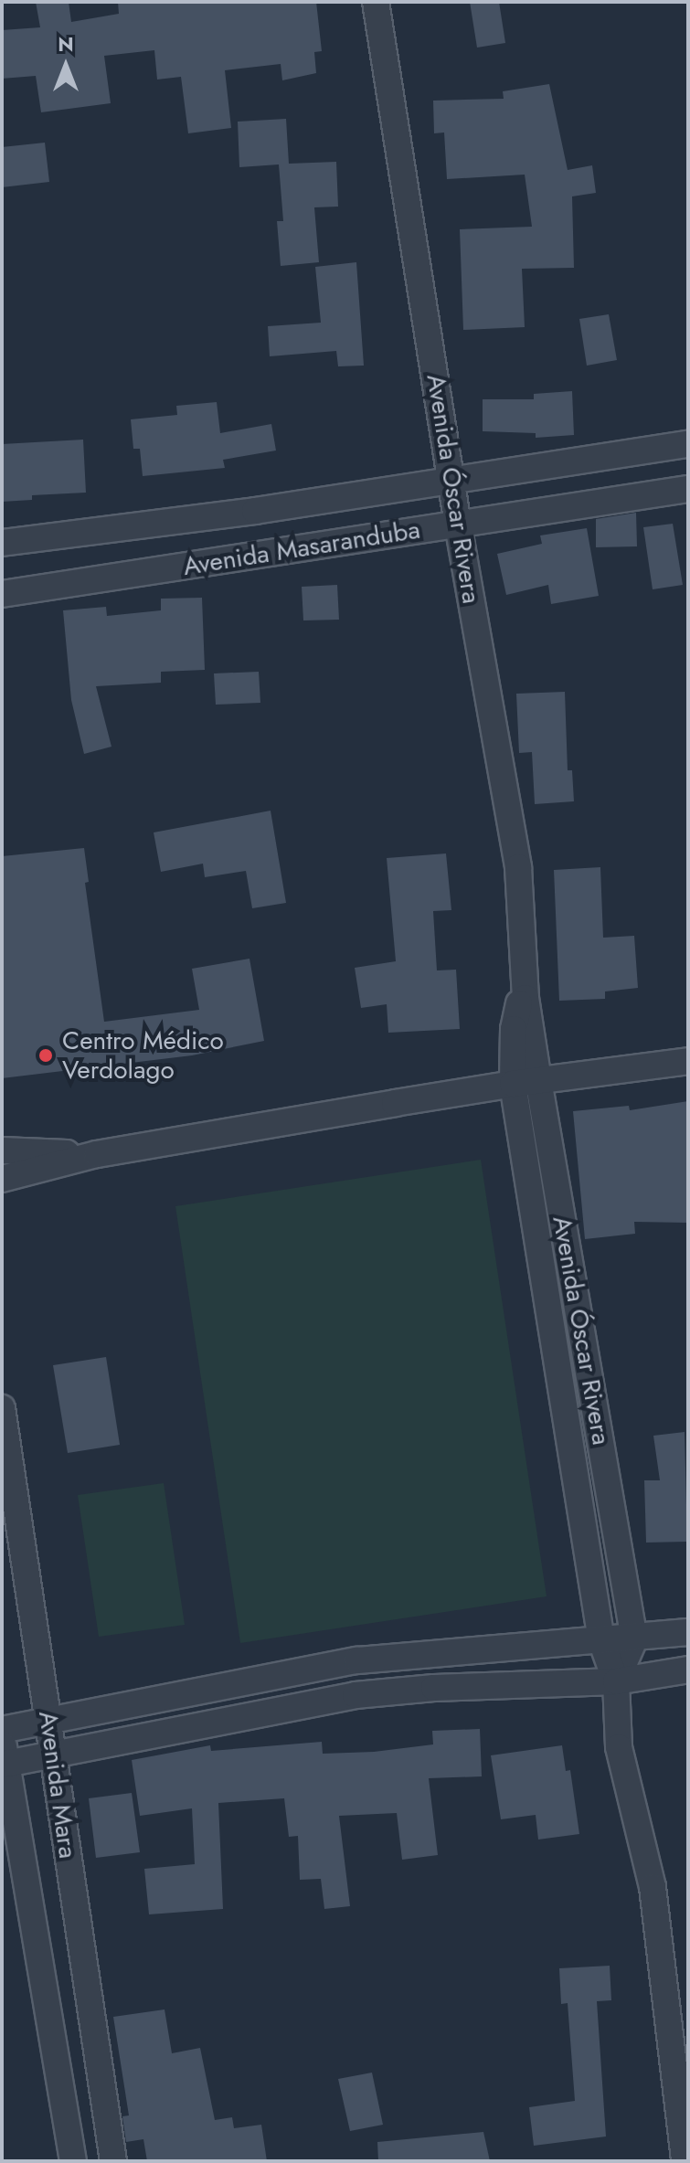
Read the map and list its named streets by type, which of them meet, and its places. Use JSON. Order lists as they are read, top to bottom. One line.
{"streets":{"street":["Avenida Óscar Rivera","Avenida Masaranduba","Avenida Mara"]},"crossings":[["Avenida Óscar Rivera","Avenida Masaranduba"]],"places":["Centro Médico Verdolago"],"north":"top"}
